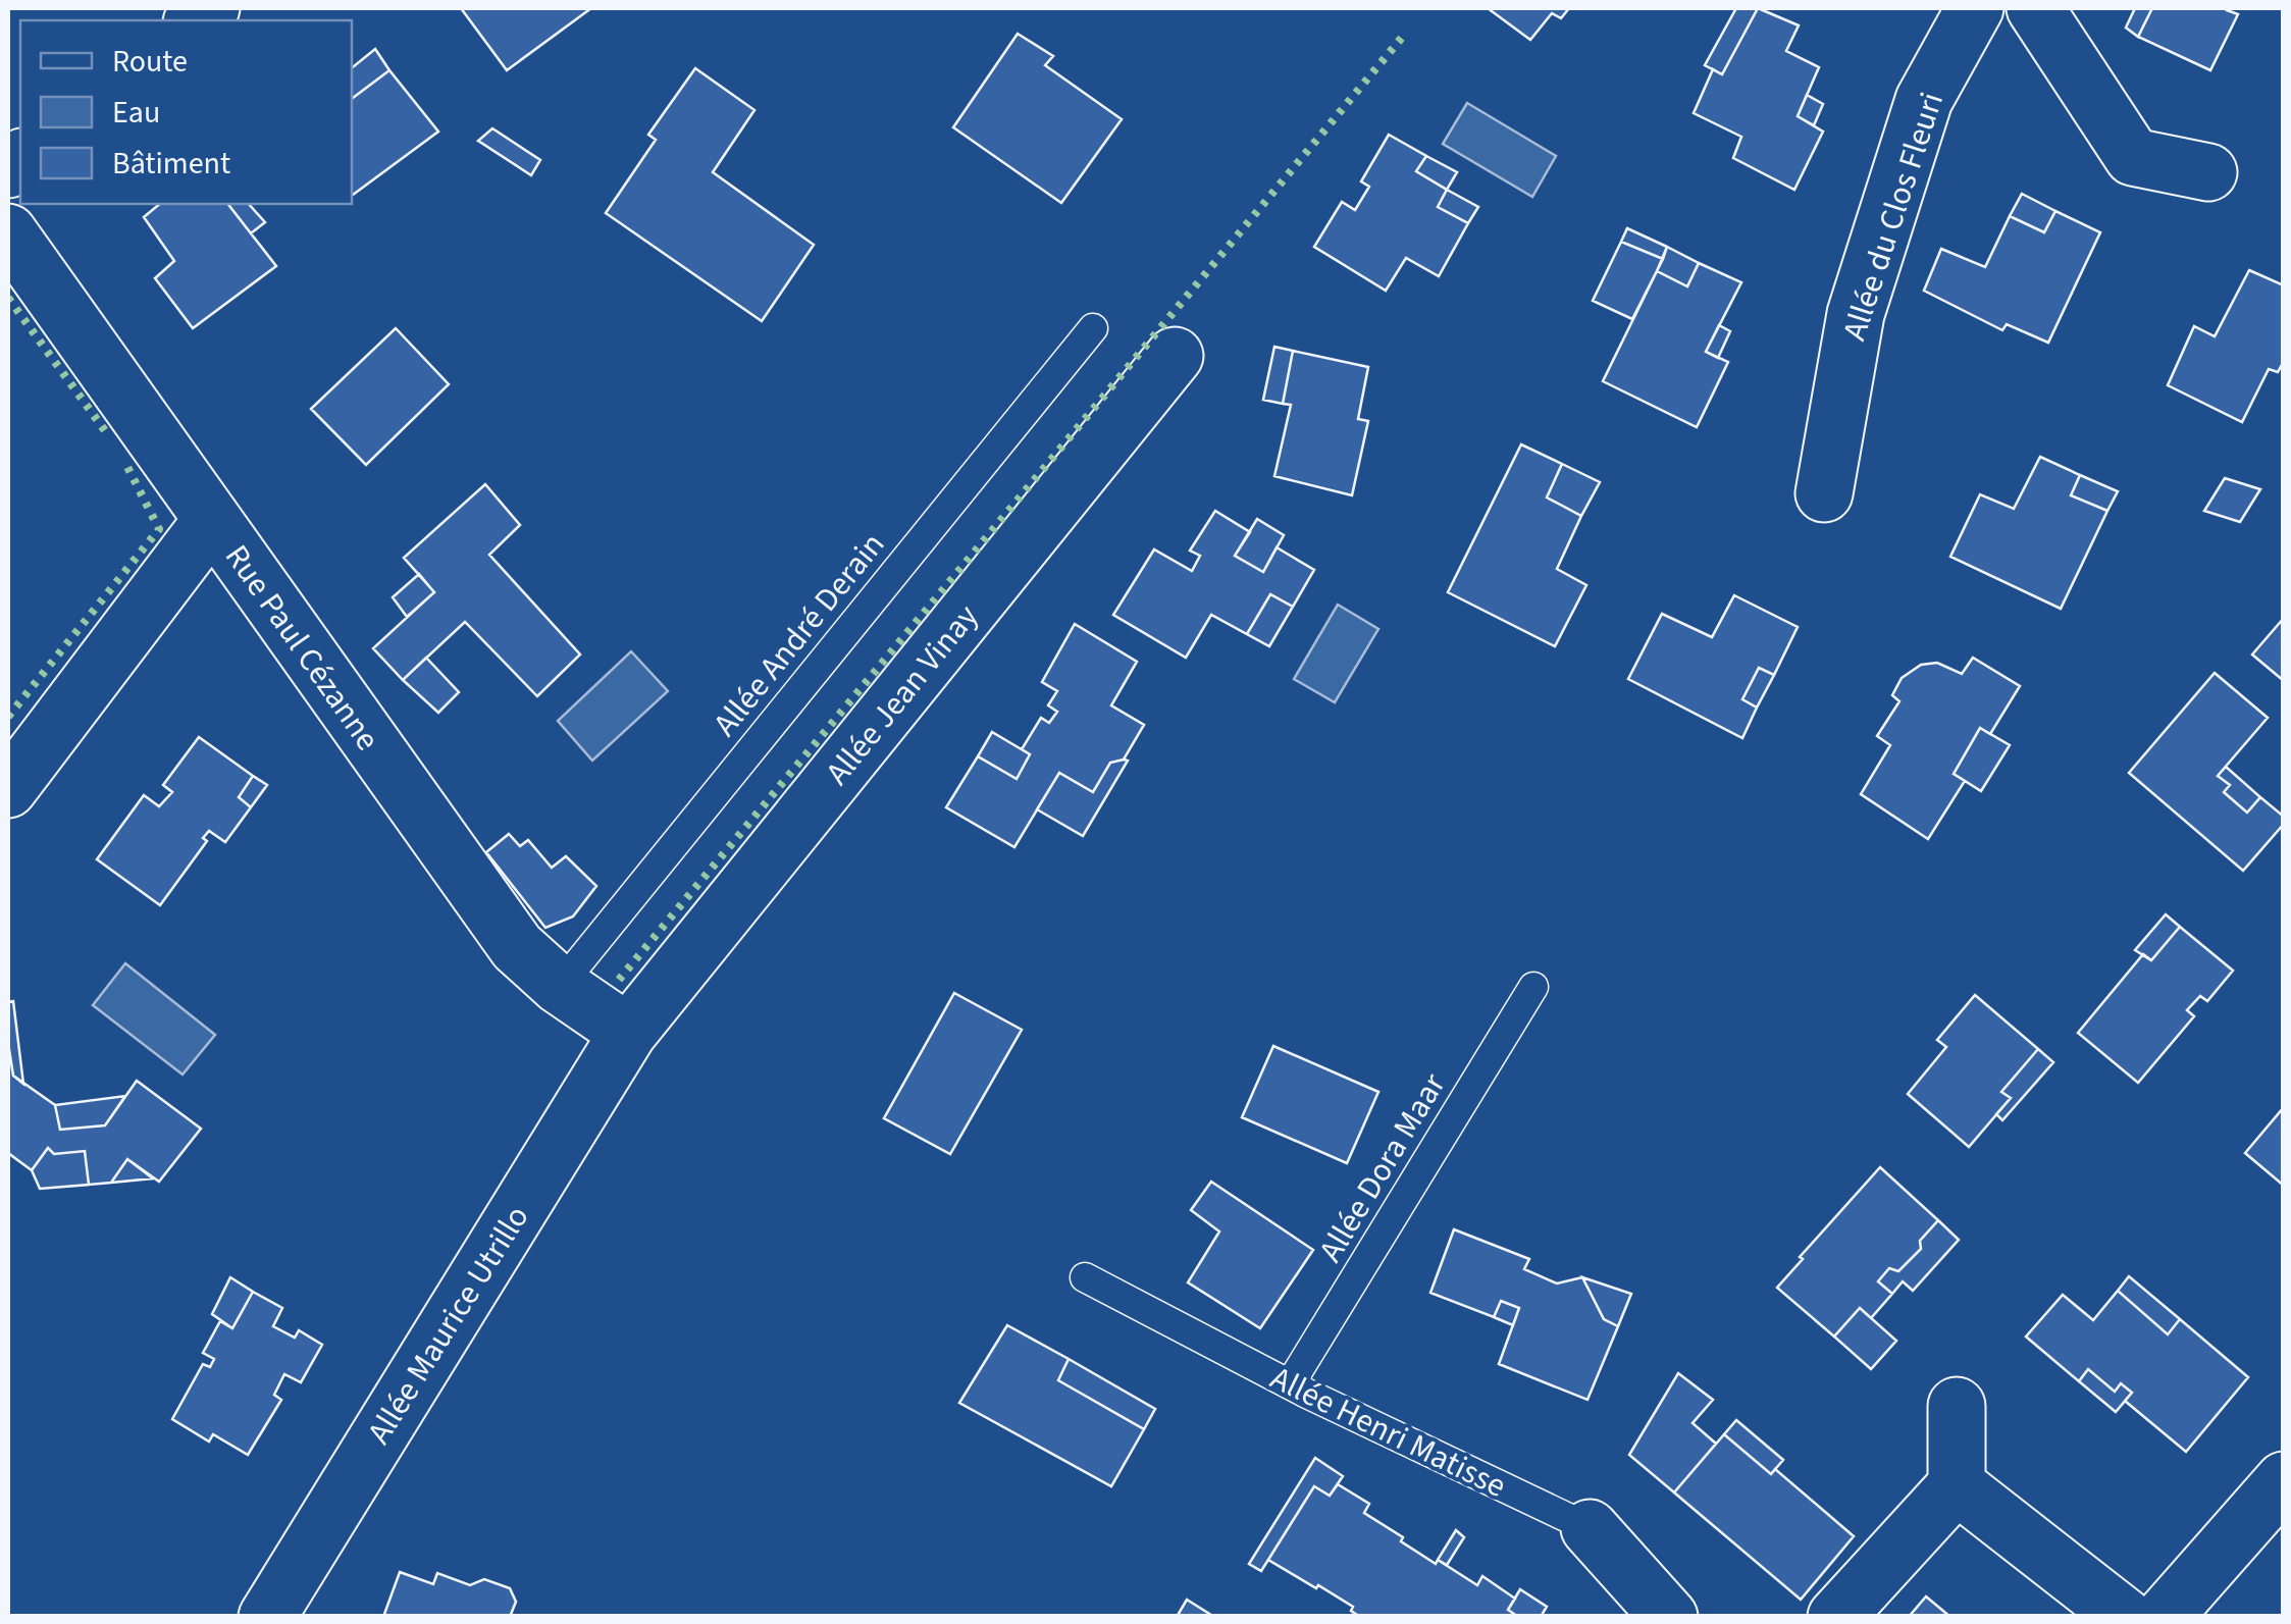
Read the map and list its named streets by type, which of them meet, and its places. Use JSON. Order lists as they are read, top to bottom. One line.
{"streets":{"street":["Allée du Clos Fleuri","Rue Paul Cézanne","Allée Jean Vinay","Allée Maurice Utrillo","Allée Henri Matisse"],"lane":["Allée André Derain","Allée Dora Maar"]},"crossings":[["Allée André Derain","Rue Paul Cézanne"],["Rue Paul Cézanne","Allée Jean Vinay"],["Rue Paul Cézanne","Allée Maurice Utrillo"],["Allée Jean Vinay","Allée Maurice Utrillo"],["Allée Dora Maar","Allée Henri Matisse"]],"legend":["Route","Eau","Bâtiment"]}
